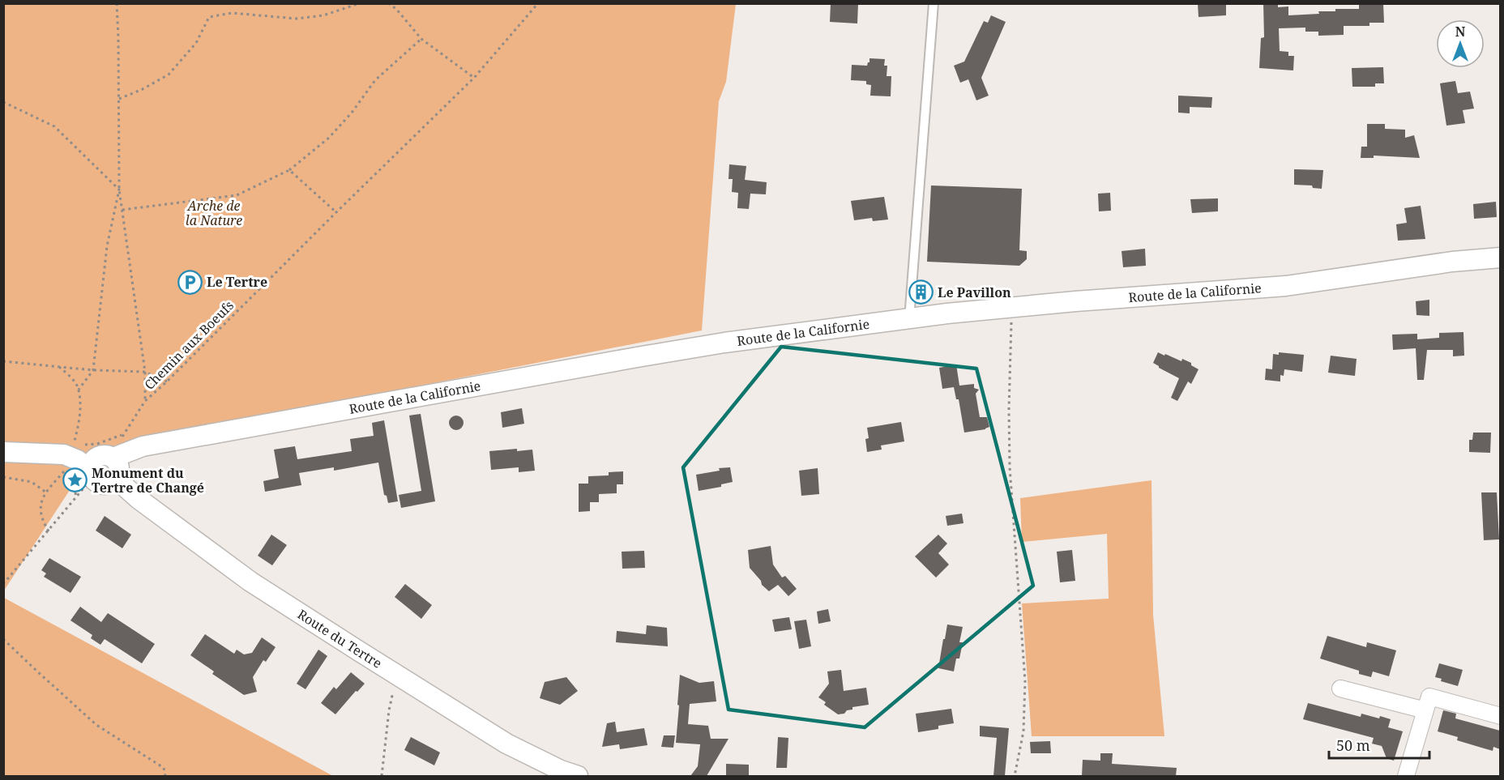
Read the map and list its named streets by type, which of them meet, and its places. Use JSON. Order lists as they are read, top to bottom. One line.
{"streets":{"street":["Route de la Californie","Route du Tertre"],"path":["Chemin aux Boeufs"]},"crossings":[["Route de la Californie","Route du Tertre"]],"parks":["Arche de la Nature"],"places":{"parking":["Le Tertre"],"building":["Le Pavillon"],"place":["Monument du Tertre de Changé"]},"scale_bar":"50 m","north":"top"}
